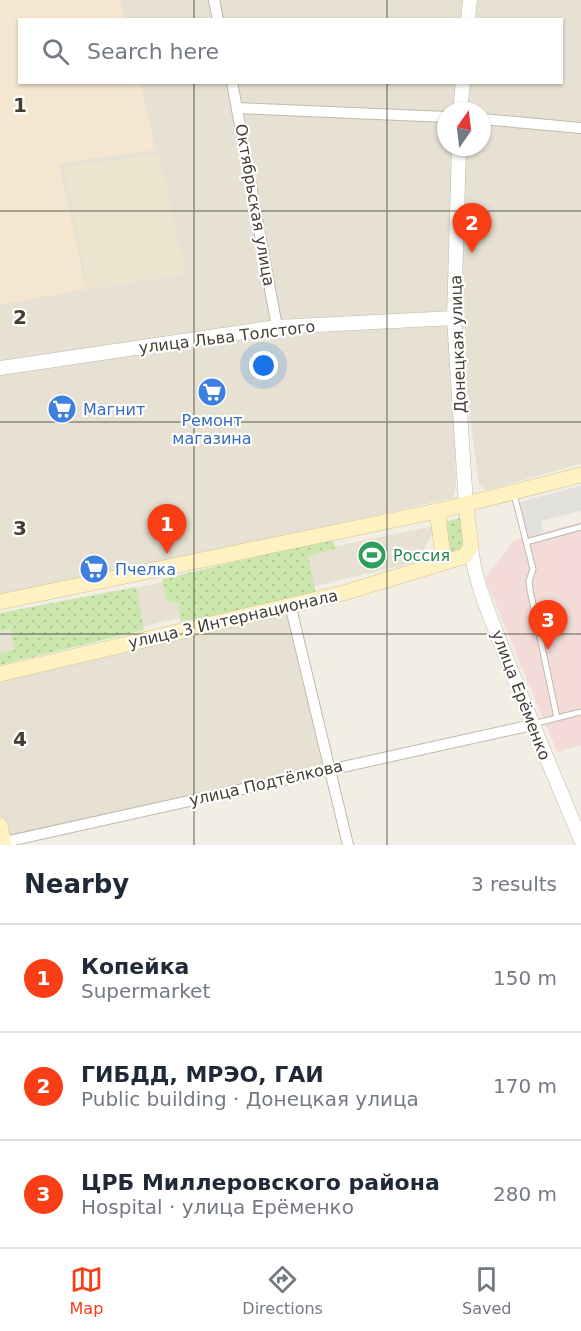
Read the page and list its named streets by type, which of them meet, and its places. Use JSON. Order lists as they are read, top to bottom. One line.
{"streets":{"main road":["улица 3 Интернационала"],"street":["Октябрьская улица","улица Льва Толстого","Донецкая улица","улица Ерёменко","улица Подтёлкова"]},"crossings":[["Октябрьская улица","улица Льва Толстого"],["улица Льва Толстого","Донецкая улица"],["улица 3 Интернационала","улица Ерёменко"],["улица Ерёменко","улица Подтёлкова"]],"places":{"supermarket":["Ремонт магазина","Магнит","Пчелка"],"sports":["Россия"]},"north":"top","page":{"search":"Search here","pins":["2","1","3"],"heading":["Nearby","3 results"],"list":[{"mark":"1","name":"Копейка","note":"Supermarket","value":"150 m"},{"mark":"2","name":"ГИБДД, МРЭО, ГАИ","note":"Public building · Донецкая улица","value":"170 m"},{"mark":"3","name":"ЦРБ Миллеровского района","note":"Hospital · улица Ерёменко","value":"280 m"}],"nav":["Map","Directions","Saved"]},"grid":{"rows":["1","2","3","4"]}}
